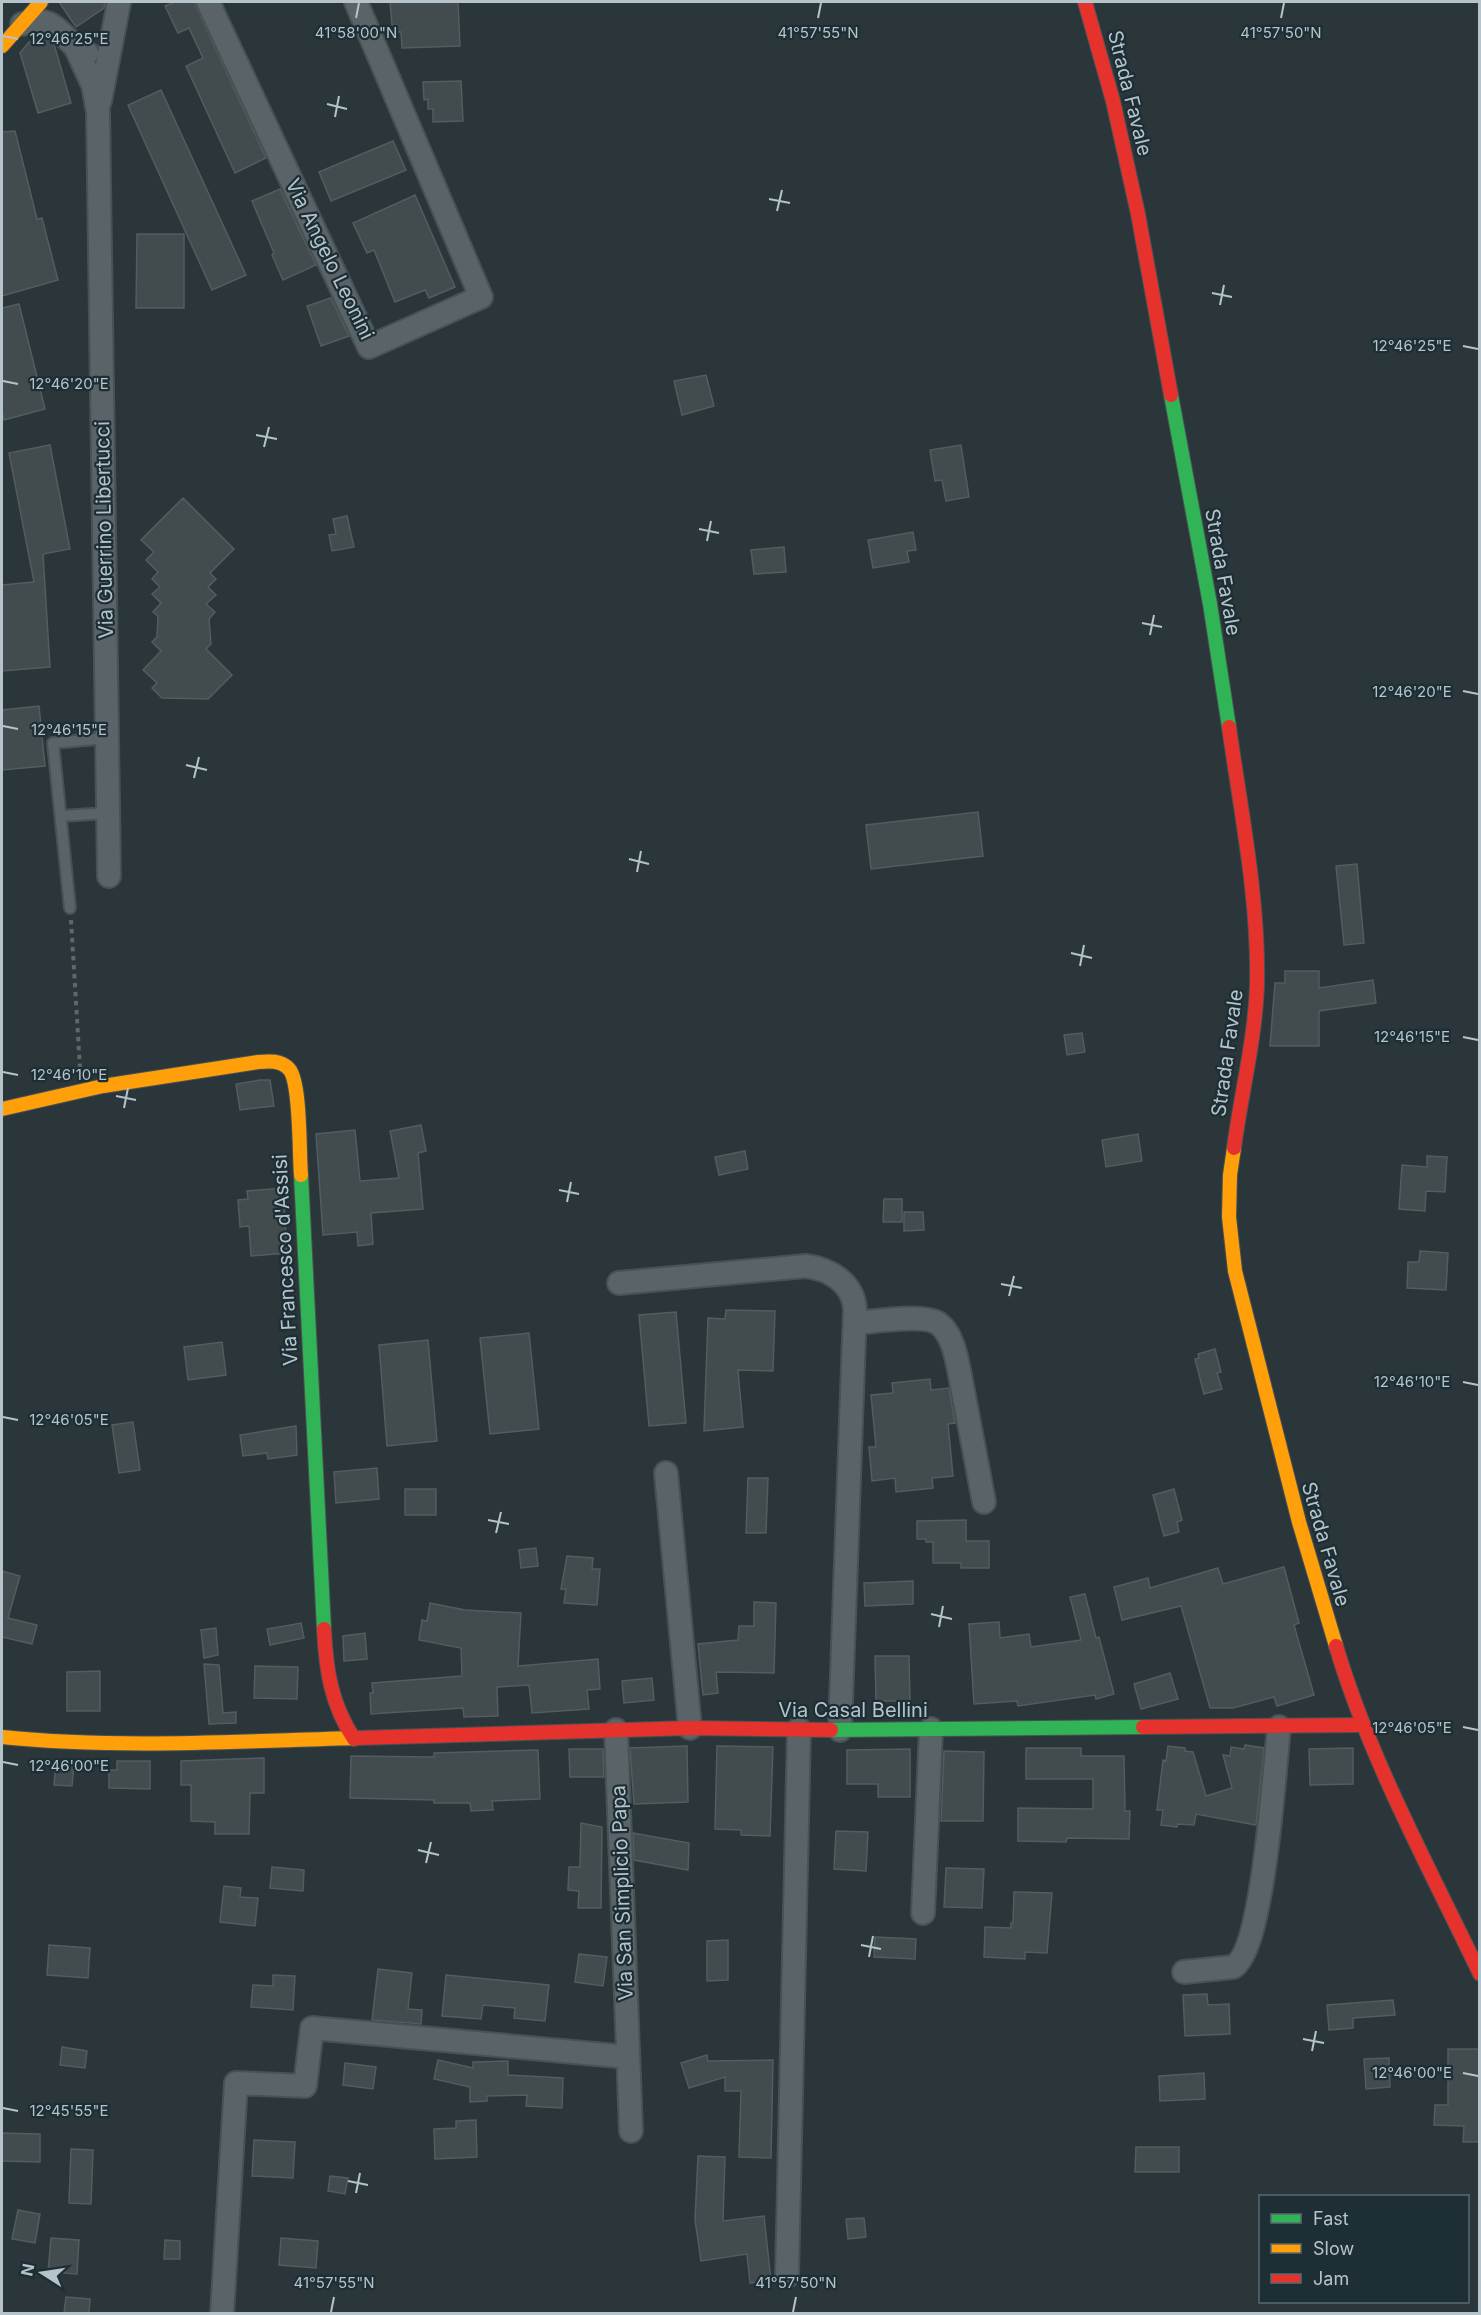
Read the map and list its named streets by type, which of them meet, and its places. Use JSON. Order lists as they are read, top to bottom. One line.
{"streets":{"street":["Strada Favale","Via Angelo Leonini","Via Guerrino Libertucci","Via Francesco d'Assisi","Via Casal Bellini","Via San Simplicio Papa"]},"crossings":[["Strada Favale","Via Casal Bellini"],["Via Francesco d'Assisi","Via Casal Bellini"],["Via Casal Bellini","Via San Simplicio Papa"]],"legend":["Fast","Slow","Jam"],"north":"left","coordinates":["41°58'00\"N","41°57'55\"N","41°57'50\"N","12°46'25\"E","12°46'20\"E","12°46'15\"E","12°46'10\"E","12°46'05\"E","12°46'00\"E","12°45'55\"E"]}
